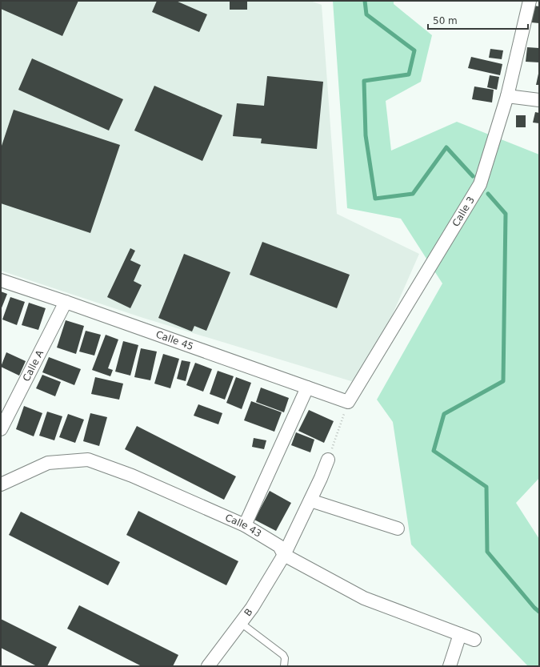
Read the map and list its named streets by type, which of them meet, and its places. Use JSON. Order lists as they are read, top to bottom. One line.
{"streets":{"street":["Calle 3","Calle 45","Calle A","Calle 43","B"]},"crossings":[["Calle 3","Calle 45"],["Calle 45","Calle A"],["Calle 43","B"]],"scale_bar":"50 m"}
